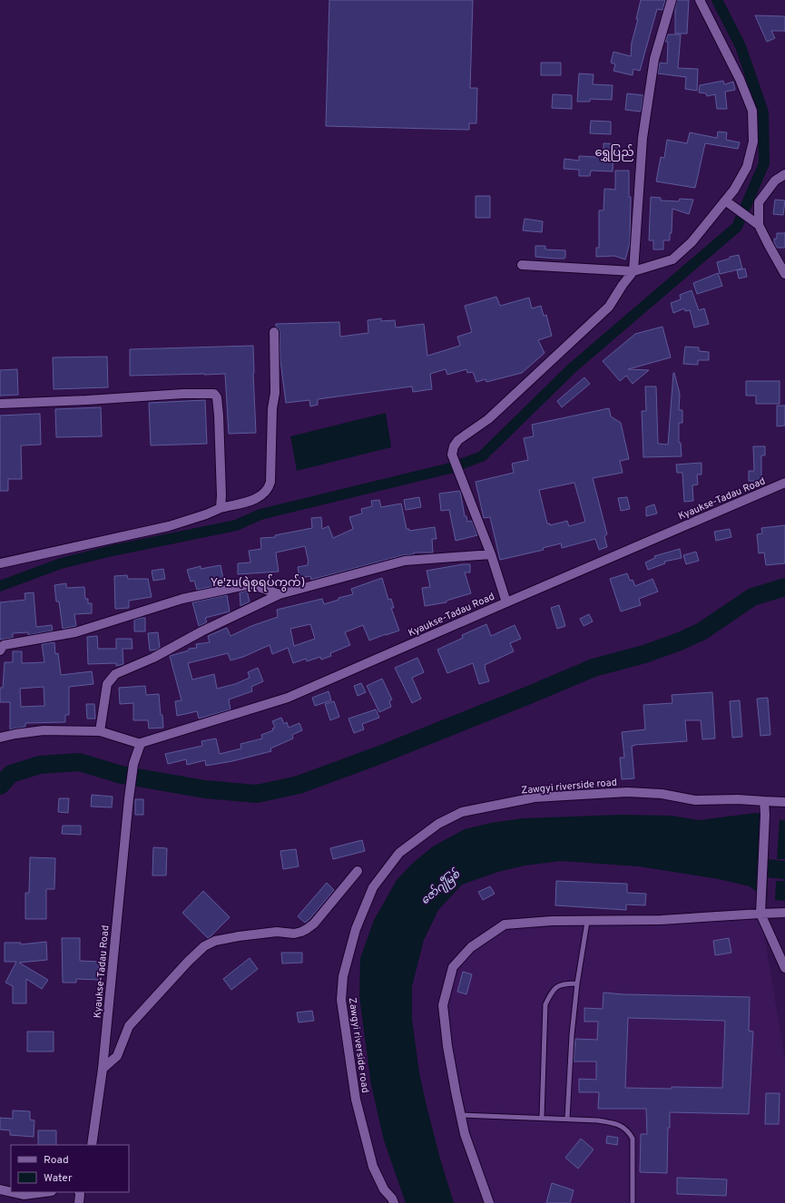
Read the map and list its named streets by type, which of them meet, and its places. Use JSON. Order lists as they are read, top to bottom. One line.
{"streets":{"street":["Kyaukse-Tadau Road","Zawgyi riverside road"]},"districts":["ရွှေပြည်","Ye'zu(ရဲစုရပ်ကွက်)"],"water":["ဇော်ဂျီမြစ်"],"legend":["Road","Water"]}
